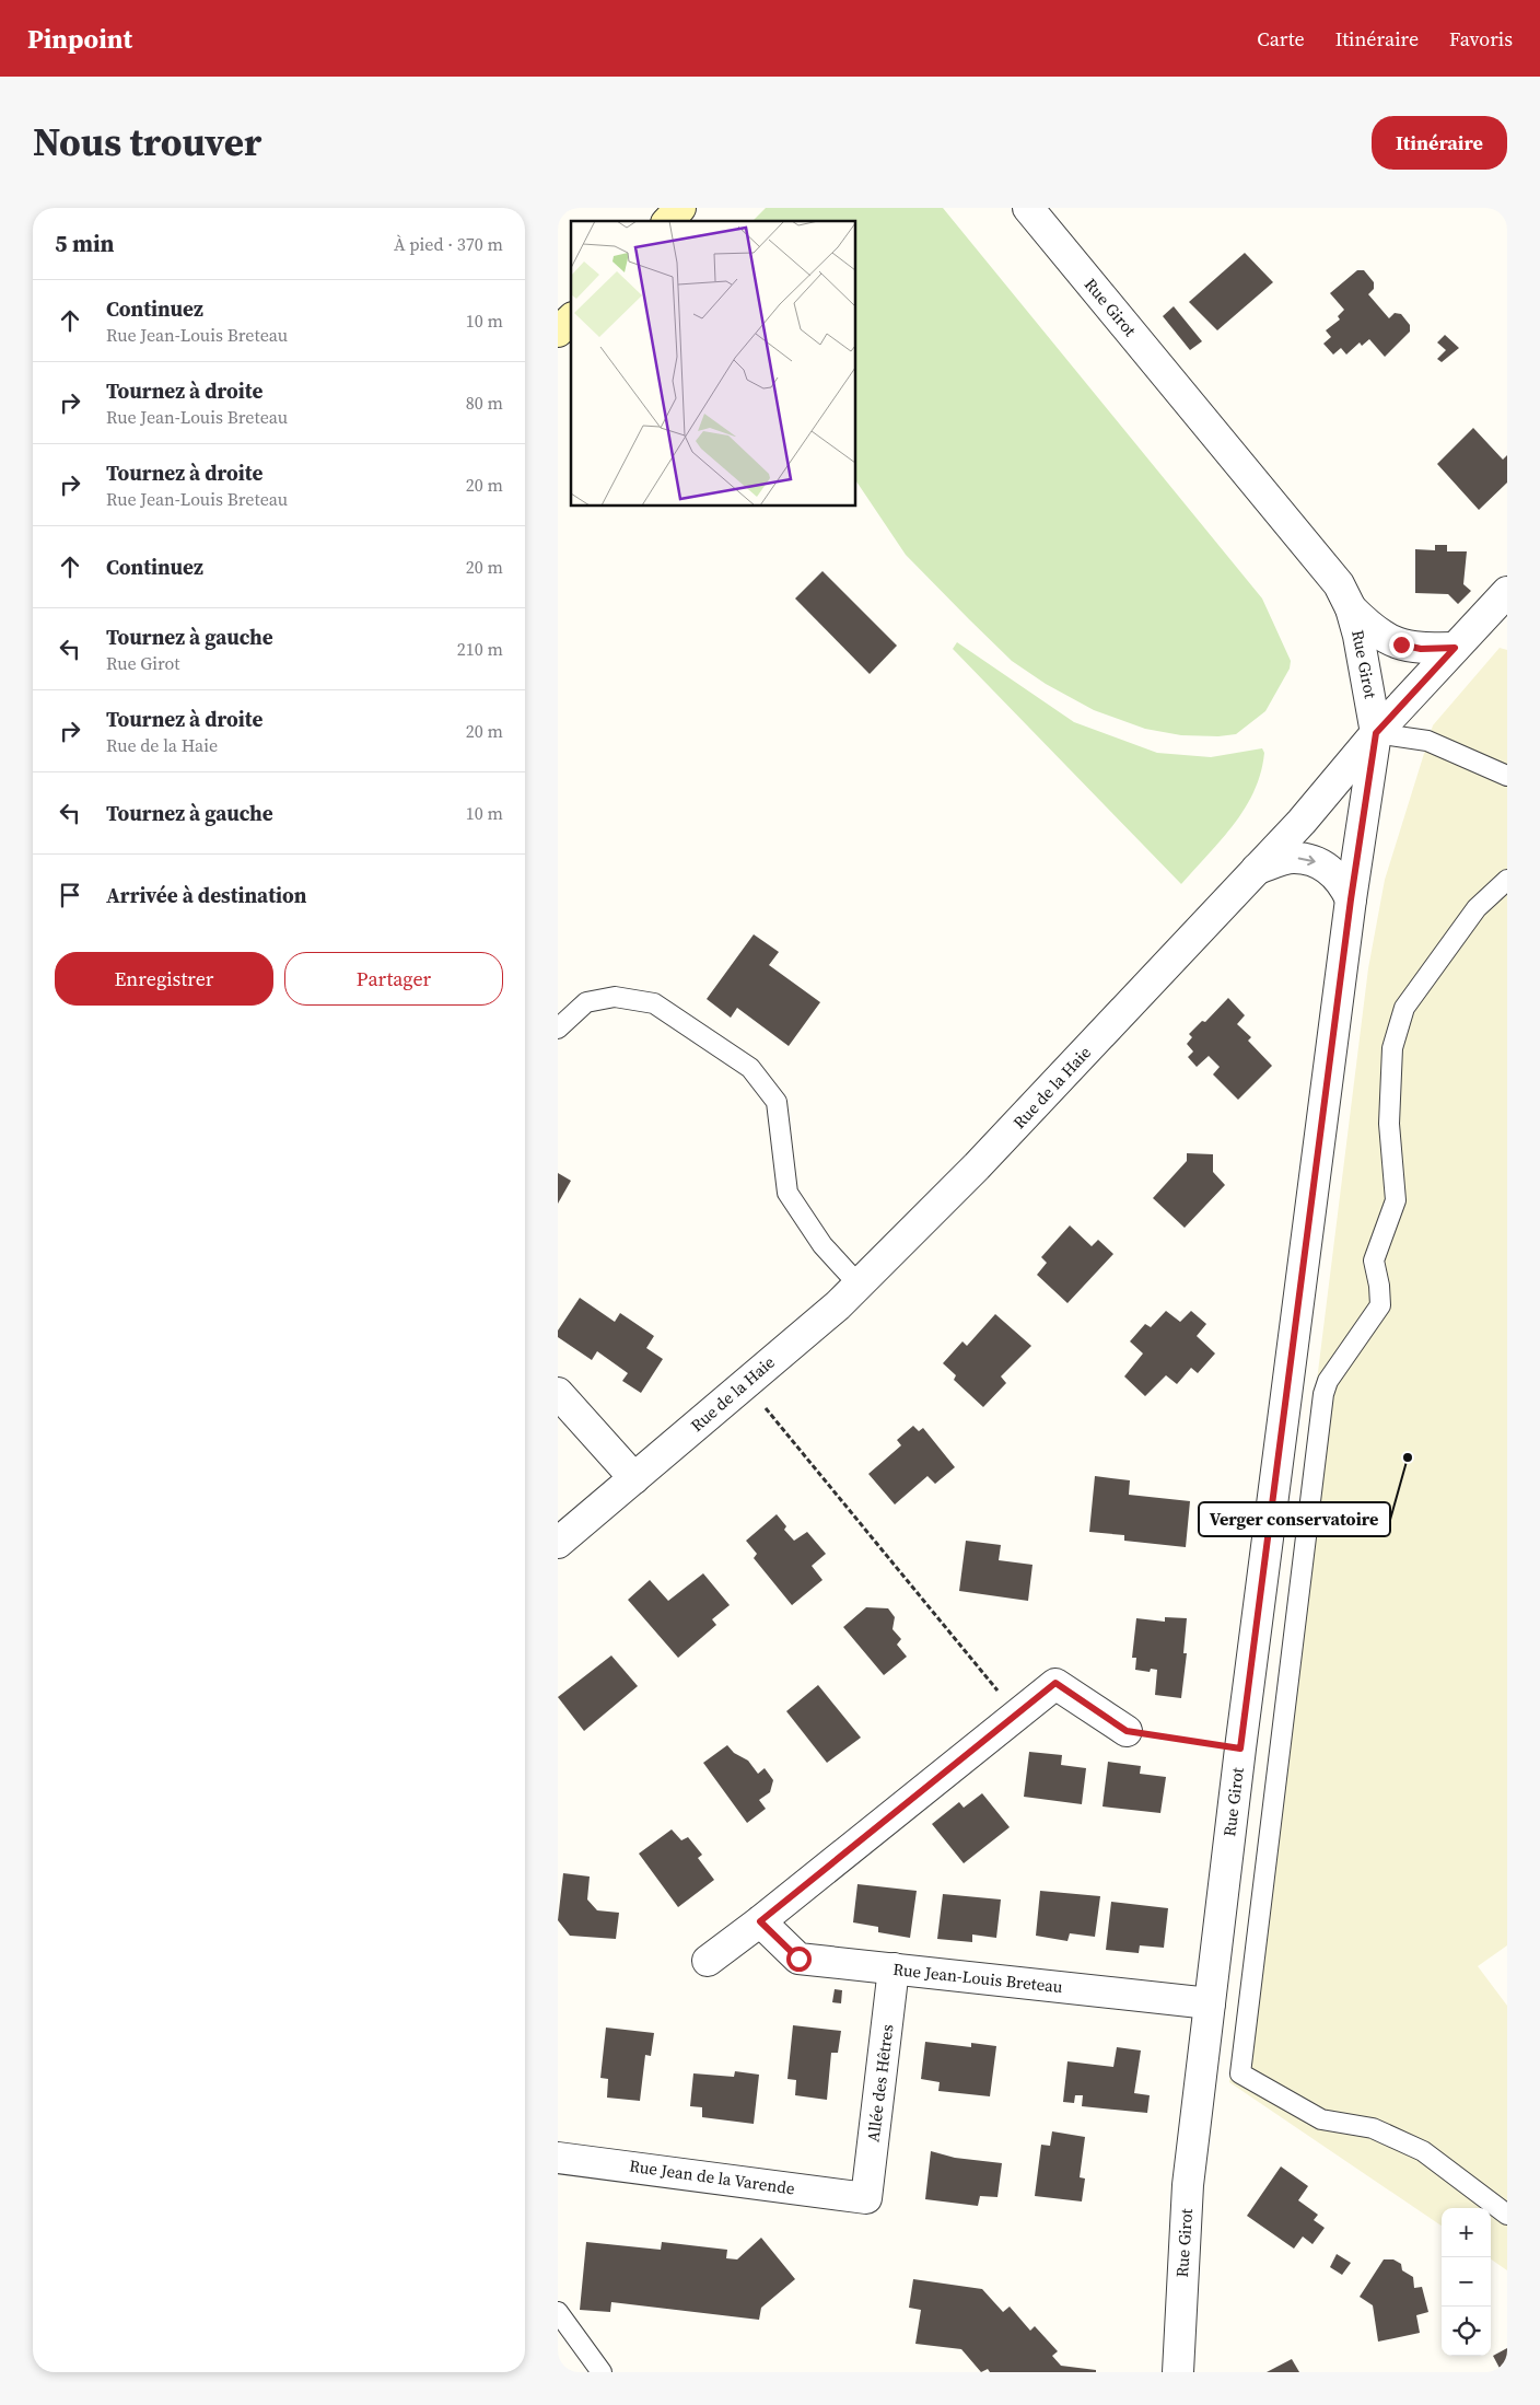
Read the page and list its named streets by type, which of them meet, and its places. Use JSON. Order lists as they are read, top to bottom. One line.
{"streets":{"street":["Rue Girot","Rue de la Haie","Rue Jean-Louis Breteau","Allée des Hêtres","Rue Jean de la Varende"]},"crossings":[["Rue Girot","Rue de la Haie"],["Rue Girot","Rue Jean-Louis Breteau"],["Rue Jean-Louis Breteau","Allée des Hêtres"],["Allée des Hêtres","Rue Jean de la Varende"]],"places":["Verger conservatoire"],"page":{"header":"Pinpoint","nav":["Carte","Itinéraire","Favoris"],"title":"Nous trouver","buttons":["Itinéraire",["Enregistrer","Partager"]],"heading":["5 min","À pied · 370 m"],"list":[["Continuez","Rue Jean-Louis Breteau","10 m"],["Tournez à droite","Rue Jean-Louis Breteau","80 m"],["Tournez à droite","Rue Jean-Louis Breteau","20 m"],["Continuez","20 m"],["Tournez à gauche","Rue Girot","210 m"],["Tournez à droite","Rue de la Haie","20 m"],["Tournez à gauche","10 m"],"Arrivée à destination"],"map_buttons":["+","−"]}}
